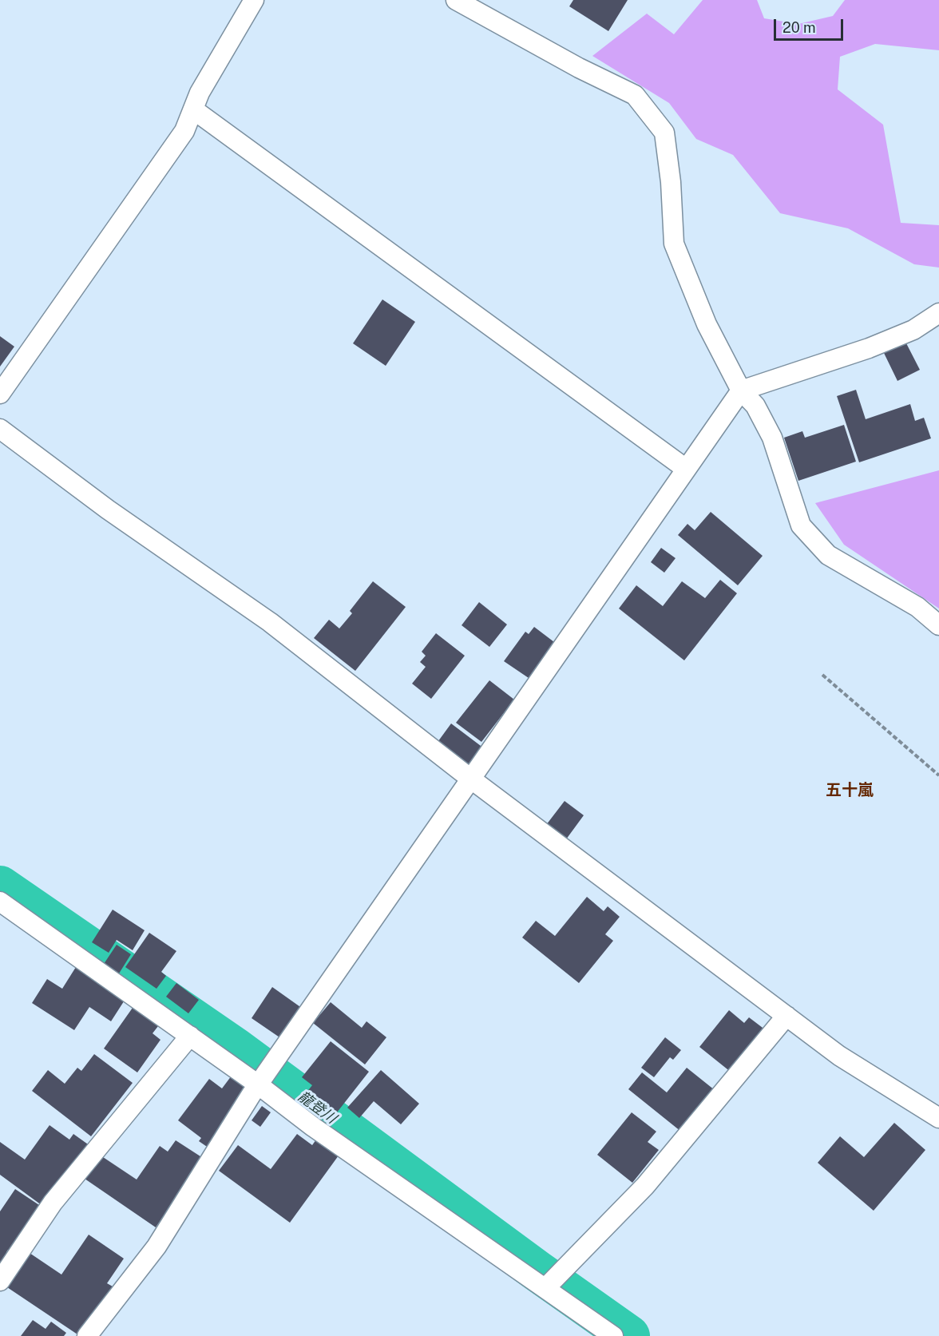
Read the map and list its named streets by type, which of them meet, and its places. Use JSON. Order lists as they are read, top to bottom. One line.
{"districts":["五十嵐"],"water":["龍登川"],"scale_bar":"20 m"}
